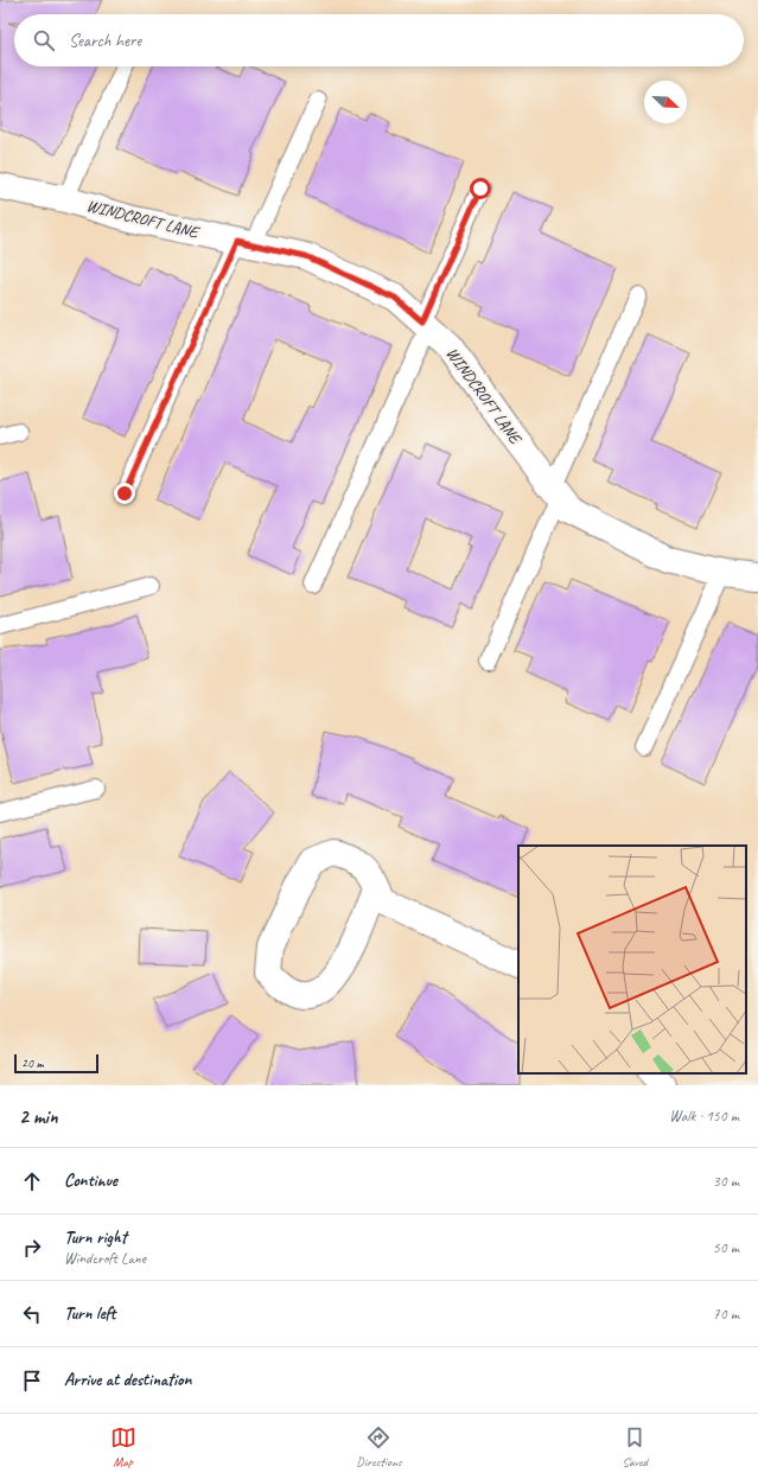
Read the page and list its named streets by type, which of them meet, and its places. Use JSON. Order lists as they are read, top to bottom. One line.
{"streets":{"street":["WINDCROFT LANE"]},"scale_bar":"20 m","north":"bottom right","page":{"search":"Search here","scale":"20 m","heading":["2 min","Walk · 150 m"],"list":[["Continue","30 m"],["Turn right","Windcroft Lane","50 m"],["Turn left","70 m"],"Arrive at destination"],"nav":["Map","Directions","Saved"]}}
